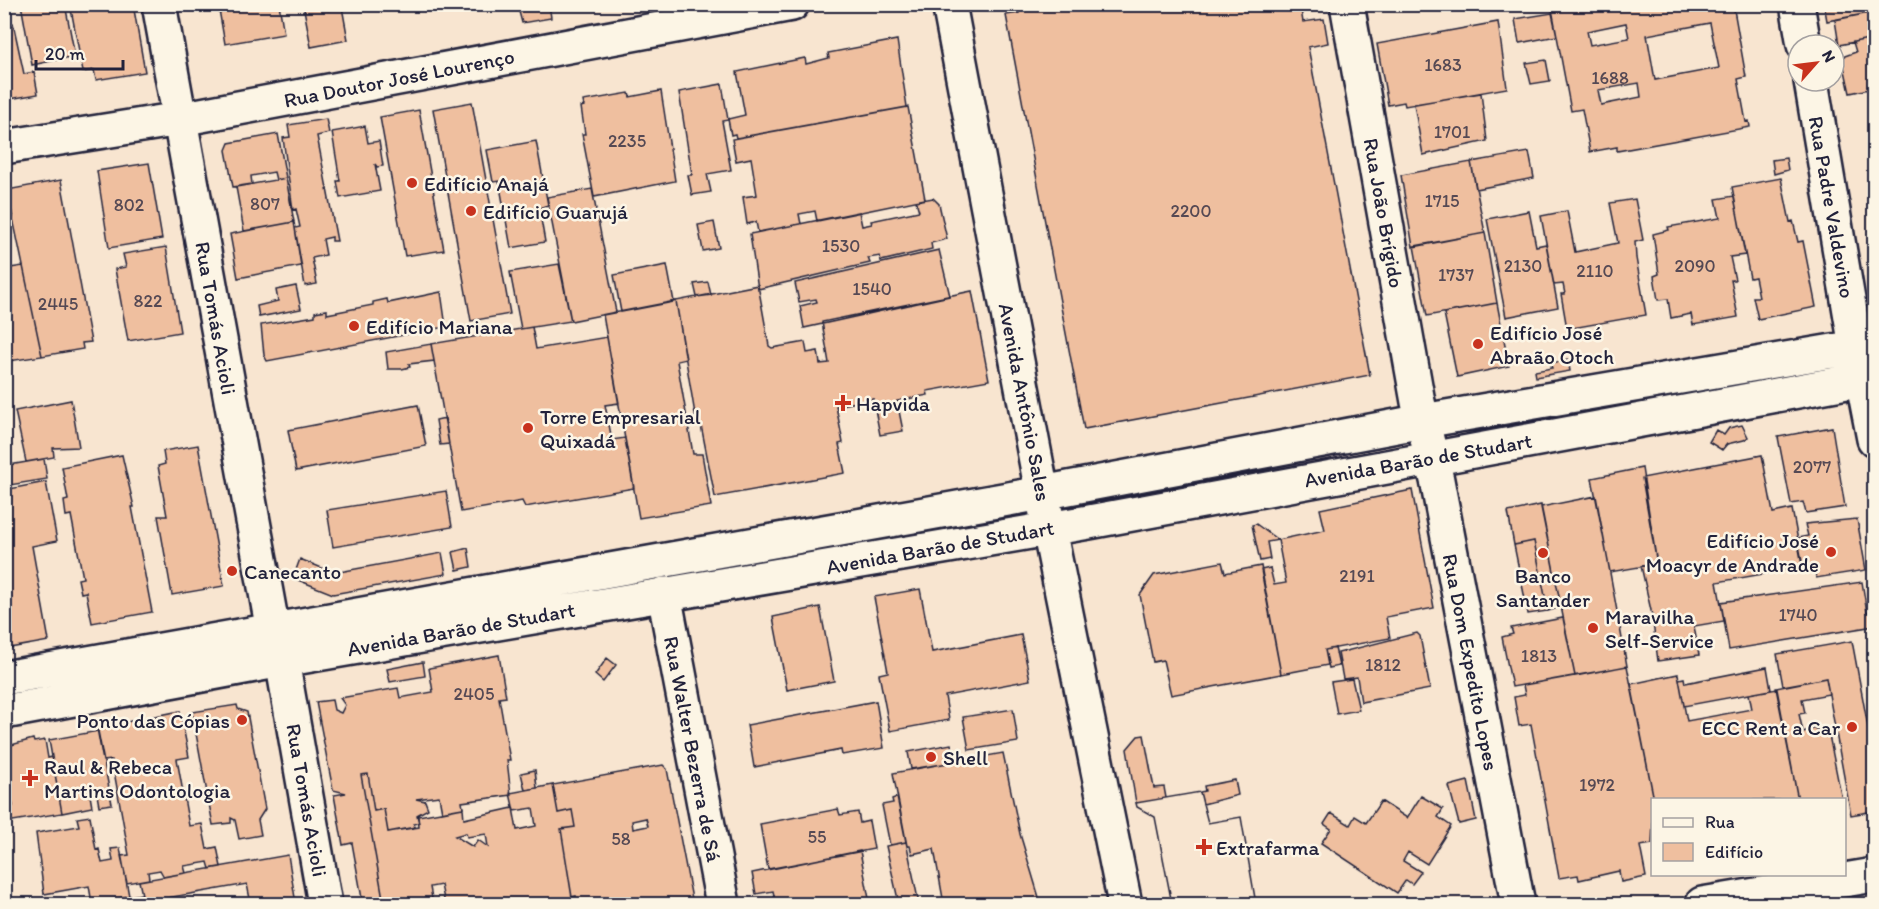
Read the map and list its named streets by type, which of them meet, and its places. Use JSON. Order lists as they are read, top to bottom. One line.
{"streets":{"main road":["Rua Doutor José Lourenço","Rua Padre Valdevino","Rua João Brígido","Rua Tomás Acioli","Avenida Antônio Sales","Avenida Barão de Studart","Rua Dom Expedito Lopes","Rua Walter Bezerra de Sá"]},"crossings":[["Rua Doutor José Lourenço","Rua Tomás Acioli"],["Rua Padre Valdevino","Avenida Barão de Studart"],["Rua João Brígido","Avenida Barão de Studart"],["Rua João Brígido","Rua Dom Expedito Lopes"],["Rua Tomás Acioli","Avenida Barão de Studart"],["Avenida Antônio Sales","Avenida Barão de Studart"],["Avenida Barão de Studart","Rua Dom Expedito Lopes"],["Avenida Barão de Studart","Rua Walter Bezerra de Sá"]],"places":{"other":["Edifício Anajá","Edifício Guarujá","Edifício Mariana","Edifício José Abraão Otoch","Torre Empresarial Quixadá","Edifício José Moacyr de Andrade","Banco Santander","Canecanto","Maravilha Self-Service","Ponto das Cópias","ECC Rent a Car","Shell"],"health":["Hapvida","Raul & Rebeca Martins Odontologia","Extrafarma"]},"house_numbers":["1683","1688","1701","2235","1715","807","802","2200","1530","2130","2090","2110","1737","1540","822","2445","2077","2191","1740","1813","1812","2405","1972","55","58"],"legend":["Rua","Edifício"],"scale_bar":"20 m","north":"top right"}
